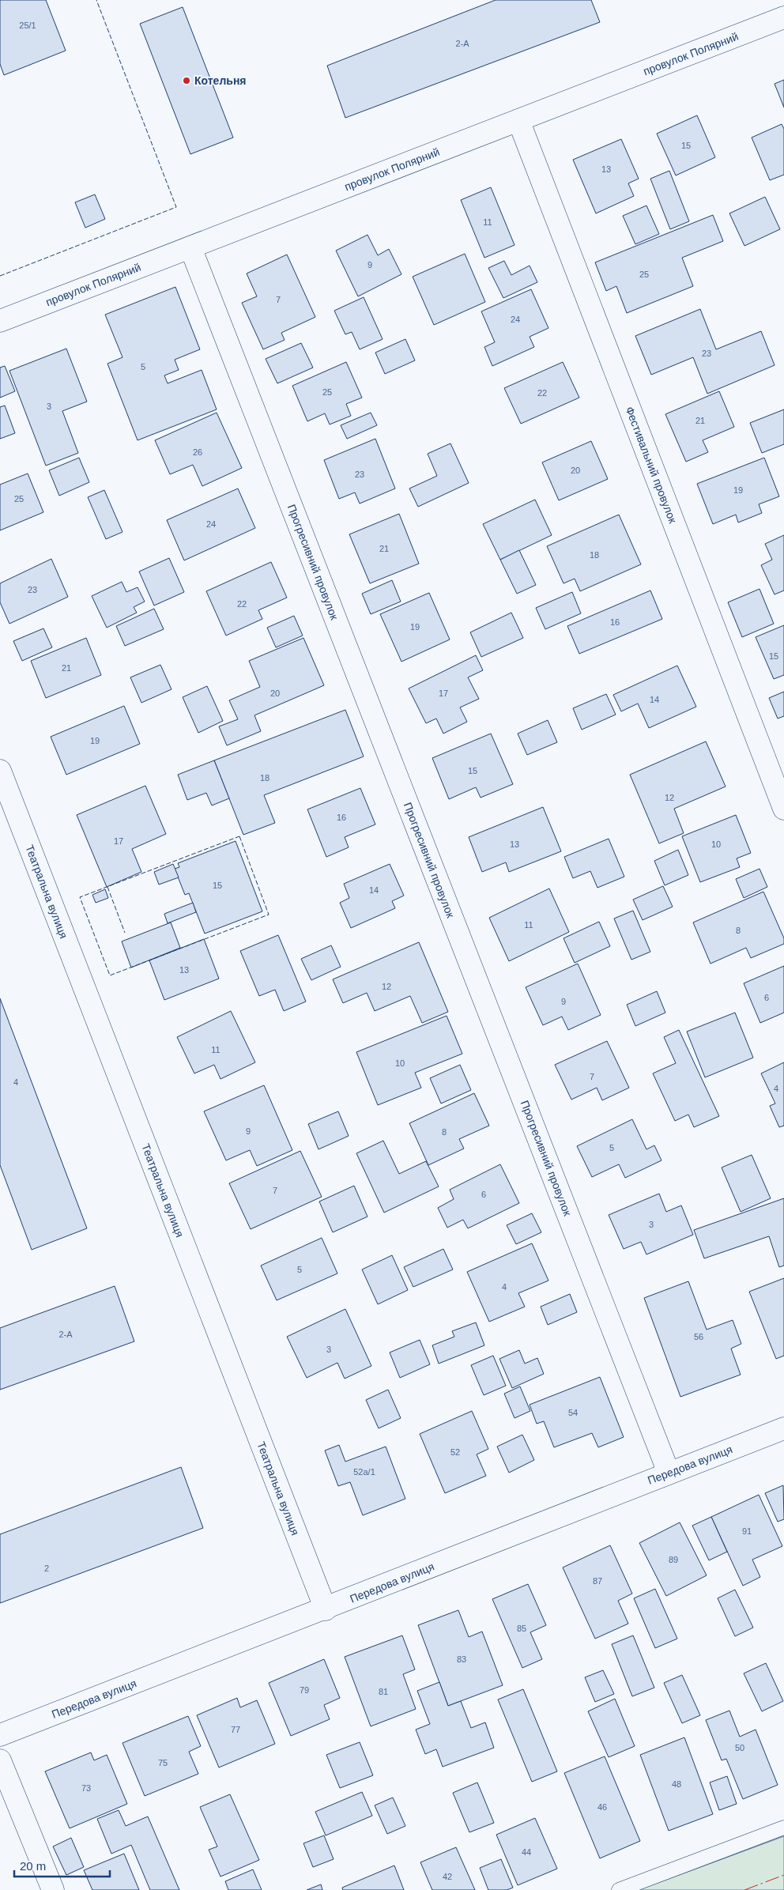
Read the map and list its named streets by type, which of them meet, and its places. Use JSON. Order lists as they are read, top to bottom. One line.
{"streets":{"street":["провулок Полярний","Фестивальний провулок","Прогресивний провулок","Театральна вулиця","Передова вулиця"]},"crossings":[["провулок Полярний","Фестивальний провулок"],["провулок Полярний","Прогресивний провулок"],["Прогресивний провулок","Передова вулиця"],["Театральна вулиця","Передова вулиця"]],"places":["Котельня"],"house_numbers":["25/1","2-А","15","13","11","9","25","7","24","23","5","25","22","3","21","26","20","23","19","25","24","21","18","23","22","16","19","15","21","20","17","14","19","15","18","12","16","17","13","10","15","14","11","8","13","12","6","9","11","10","7","4","4","9","8","5","7","6","3","5","4","2-А","56","3","54","52","52а/1","91","89","2","87","85","83","79","81","77","50","75","48","73","46","44","42"],"scale_bar":"20 m"}
